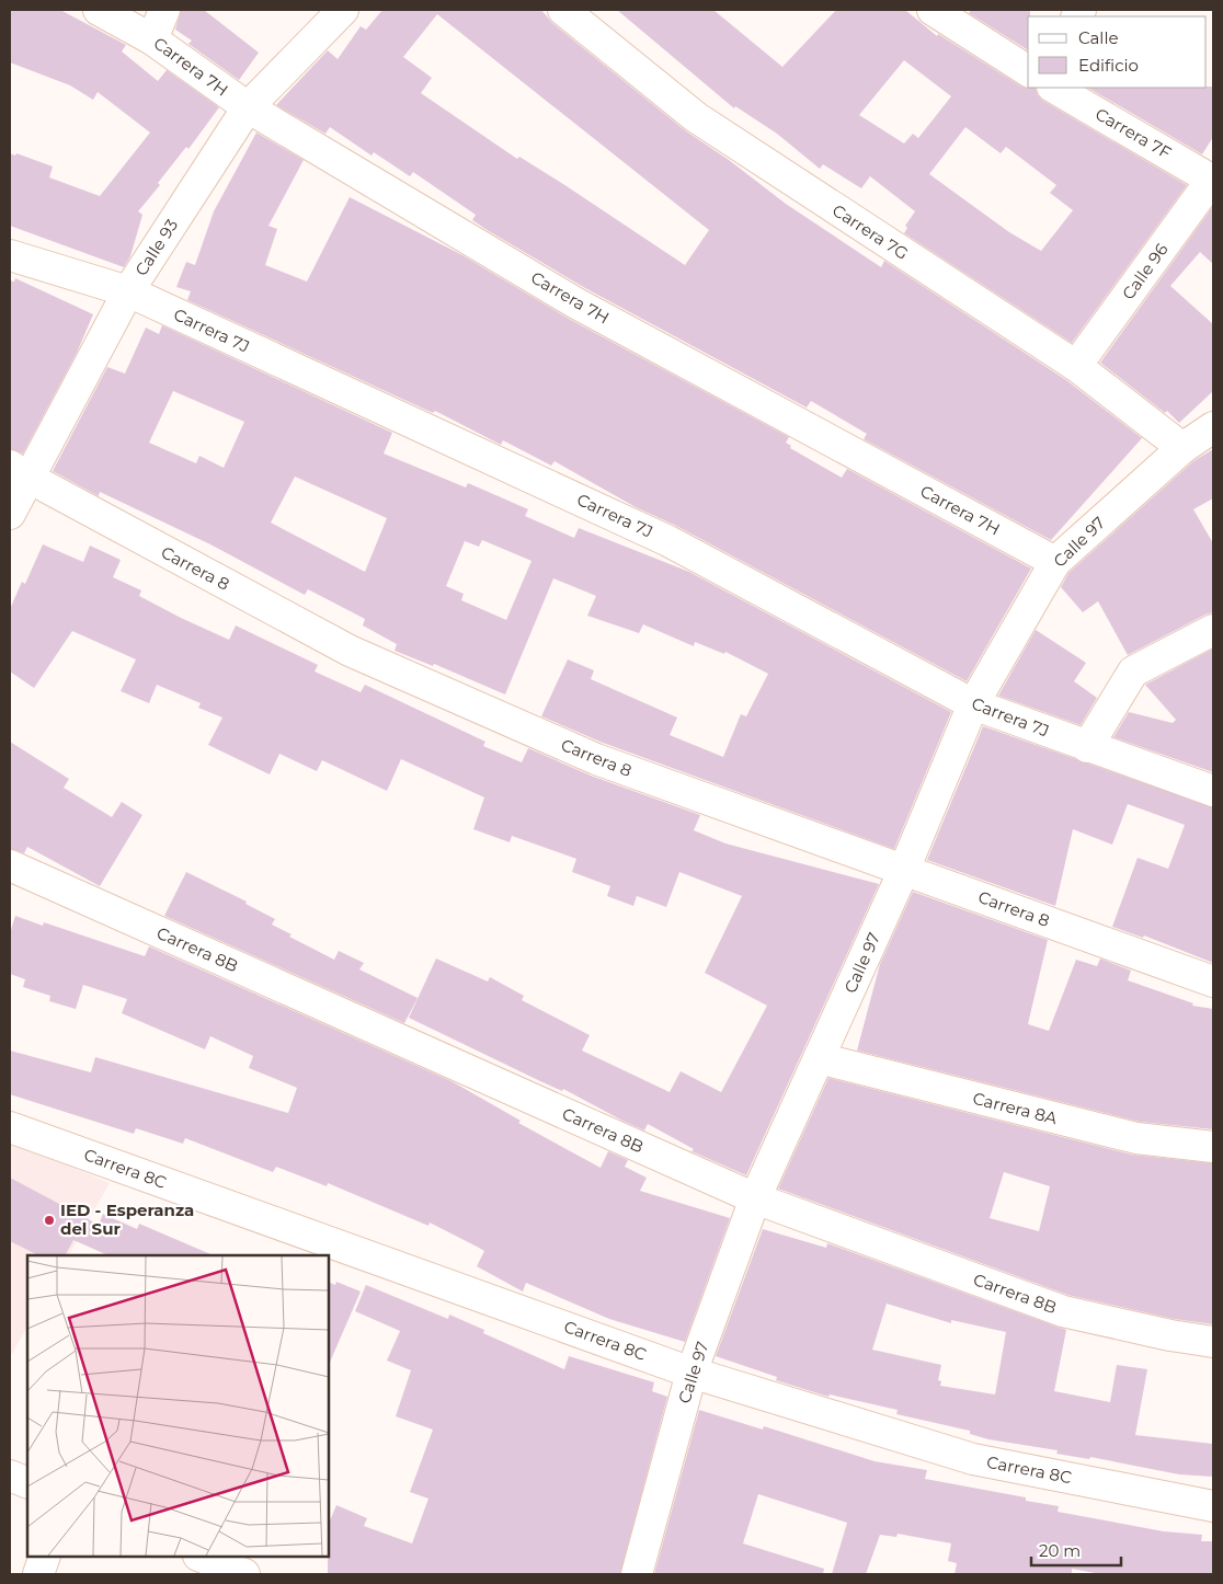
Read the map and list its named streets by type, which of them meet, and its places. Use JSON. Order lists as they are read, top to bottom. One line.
{"streets":{"street":["Carrera 7H","Carrera 7F","Carrera 7G","Calle 93","Calle 96","Carrera 7J","Calle 97","Carrera 8","Carrera 8B","Carrera 8A","Carrera 8C"]},"crossings":[["Carrera 7H","Calle 93"],["Carrera 7H","Calle 97"],["Carrera 7F","Calle 96"],["Carrera 7G","Calle 96"],["Carrera 7G","Calle 97"],["Calle 93","Carrera 7J"],["Calle 93","Carrera 8"],["Carrera 7J","Calle 97"],["Calle 97","Carrera 8"],["Calle 97","Carrera 8B"],["Calle 97","Carrera 8A"],["Calle 97","Carrera 8C"]],"places":["IED - Esperanza del Sur"],"legend":["Calle","Edificio"],"scale_bar":"20 m"}
